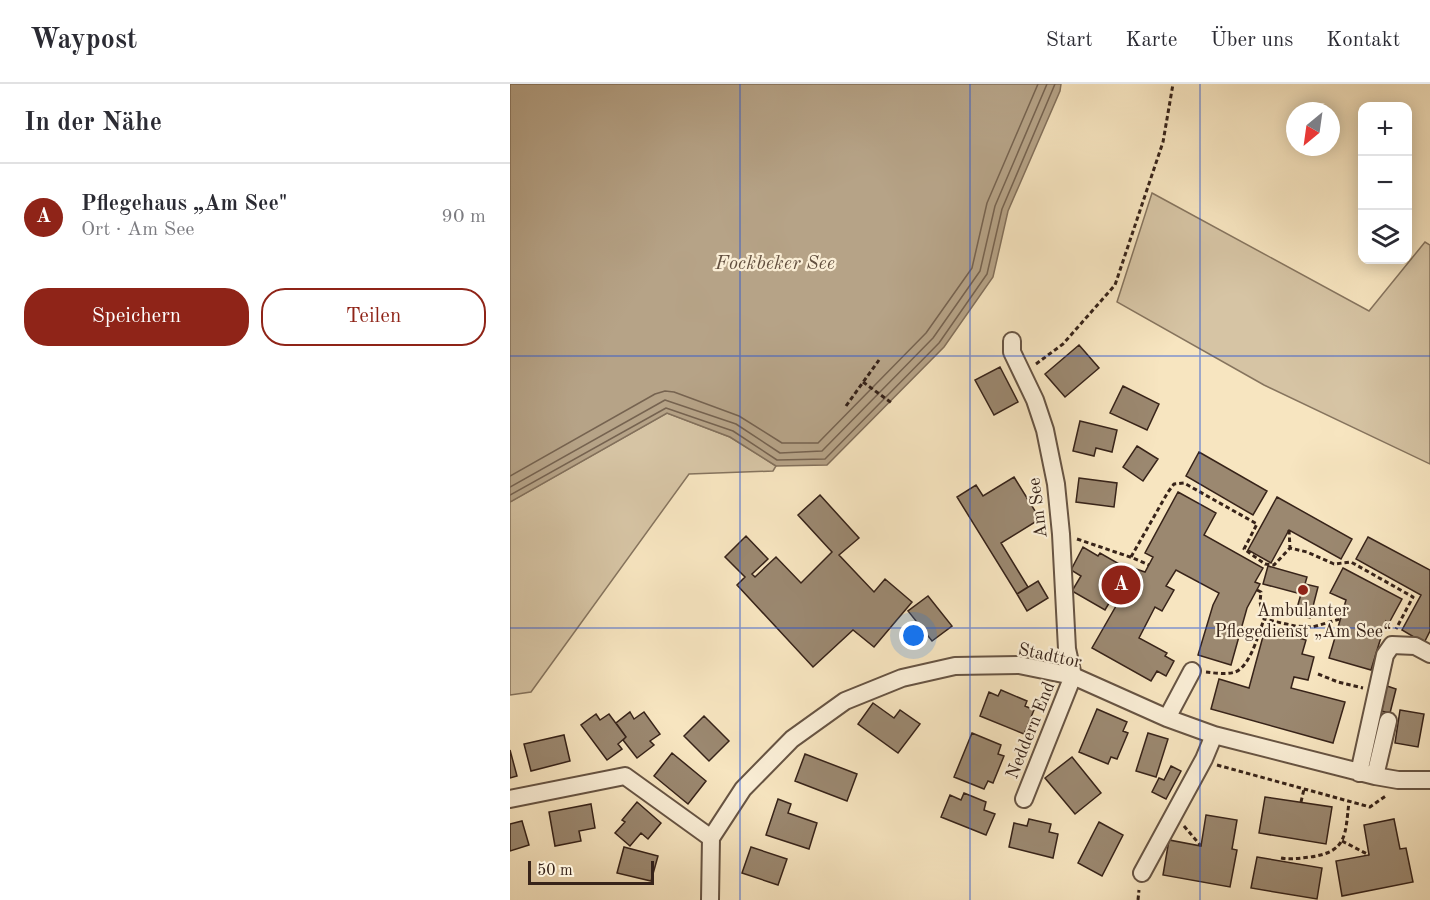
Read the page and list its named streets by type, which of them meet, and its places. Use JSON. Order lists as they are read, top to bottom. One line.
{"streets":{"street":["Am See","Stadttor","Neddern End"]},"crossings":[["Am See","Stadttor"],["Am See","Neddern End"],["Stadttor","Neddern End"]],"water":["Fockbeker See"],"places":["Ambulanter Pflegedienst „Am See“"],"scale_bar":"50 m","north":"bottom left","page":{"header":"Waypost","nav":["Start","Karte","Über uns","Kontakt"],"heading":"In der Nähe","map_buttons":["+","−"],"list":[{"mark":"A","name":"Pflegehaus „Am See\"","note":"Ort · Am See","value":"90 m"}],"buttons":["Speichern","Teilen"],"pins":"A","scale":"50 m"}}
